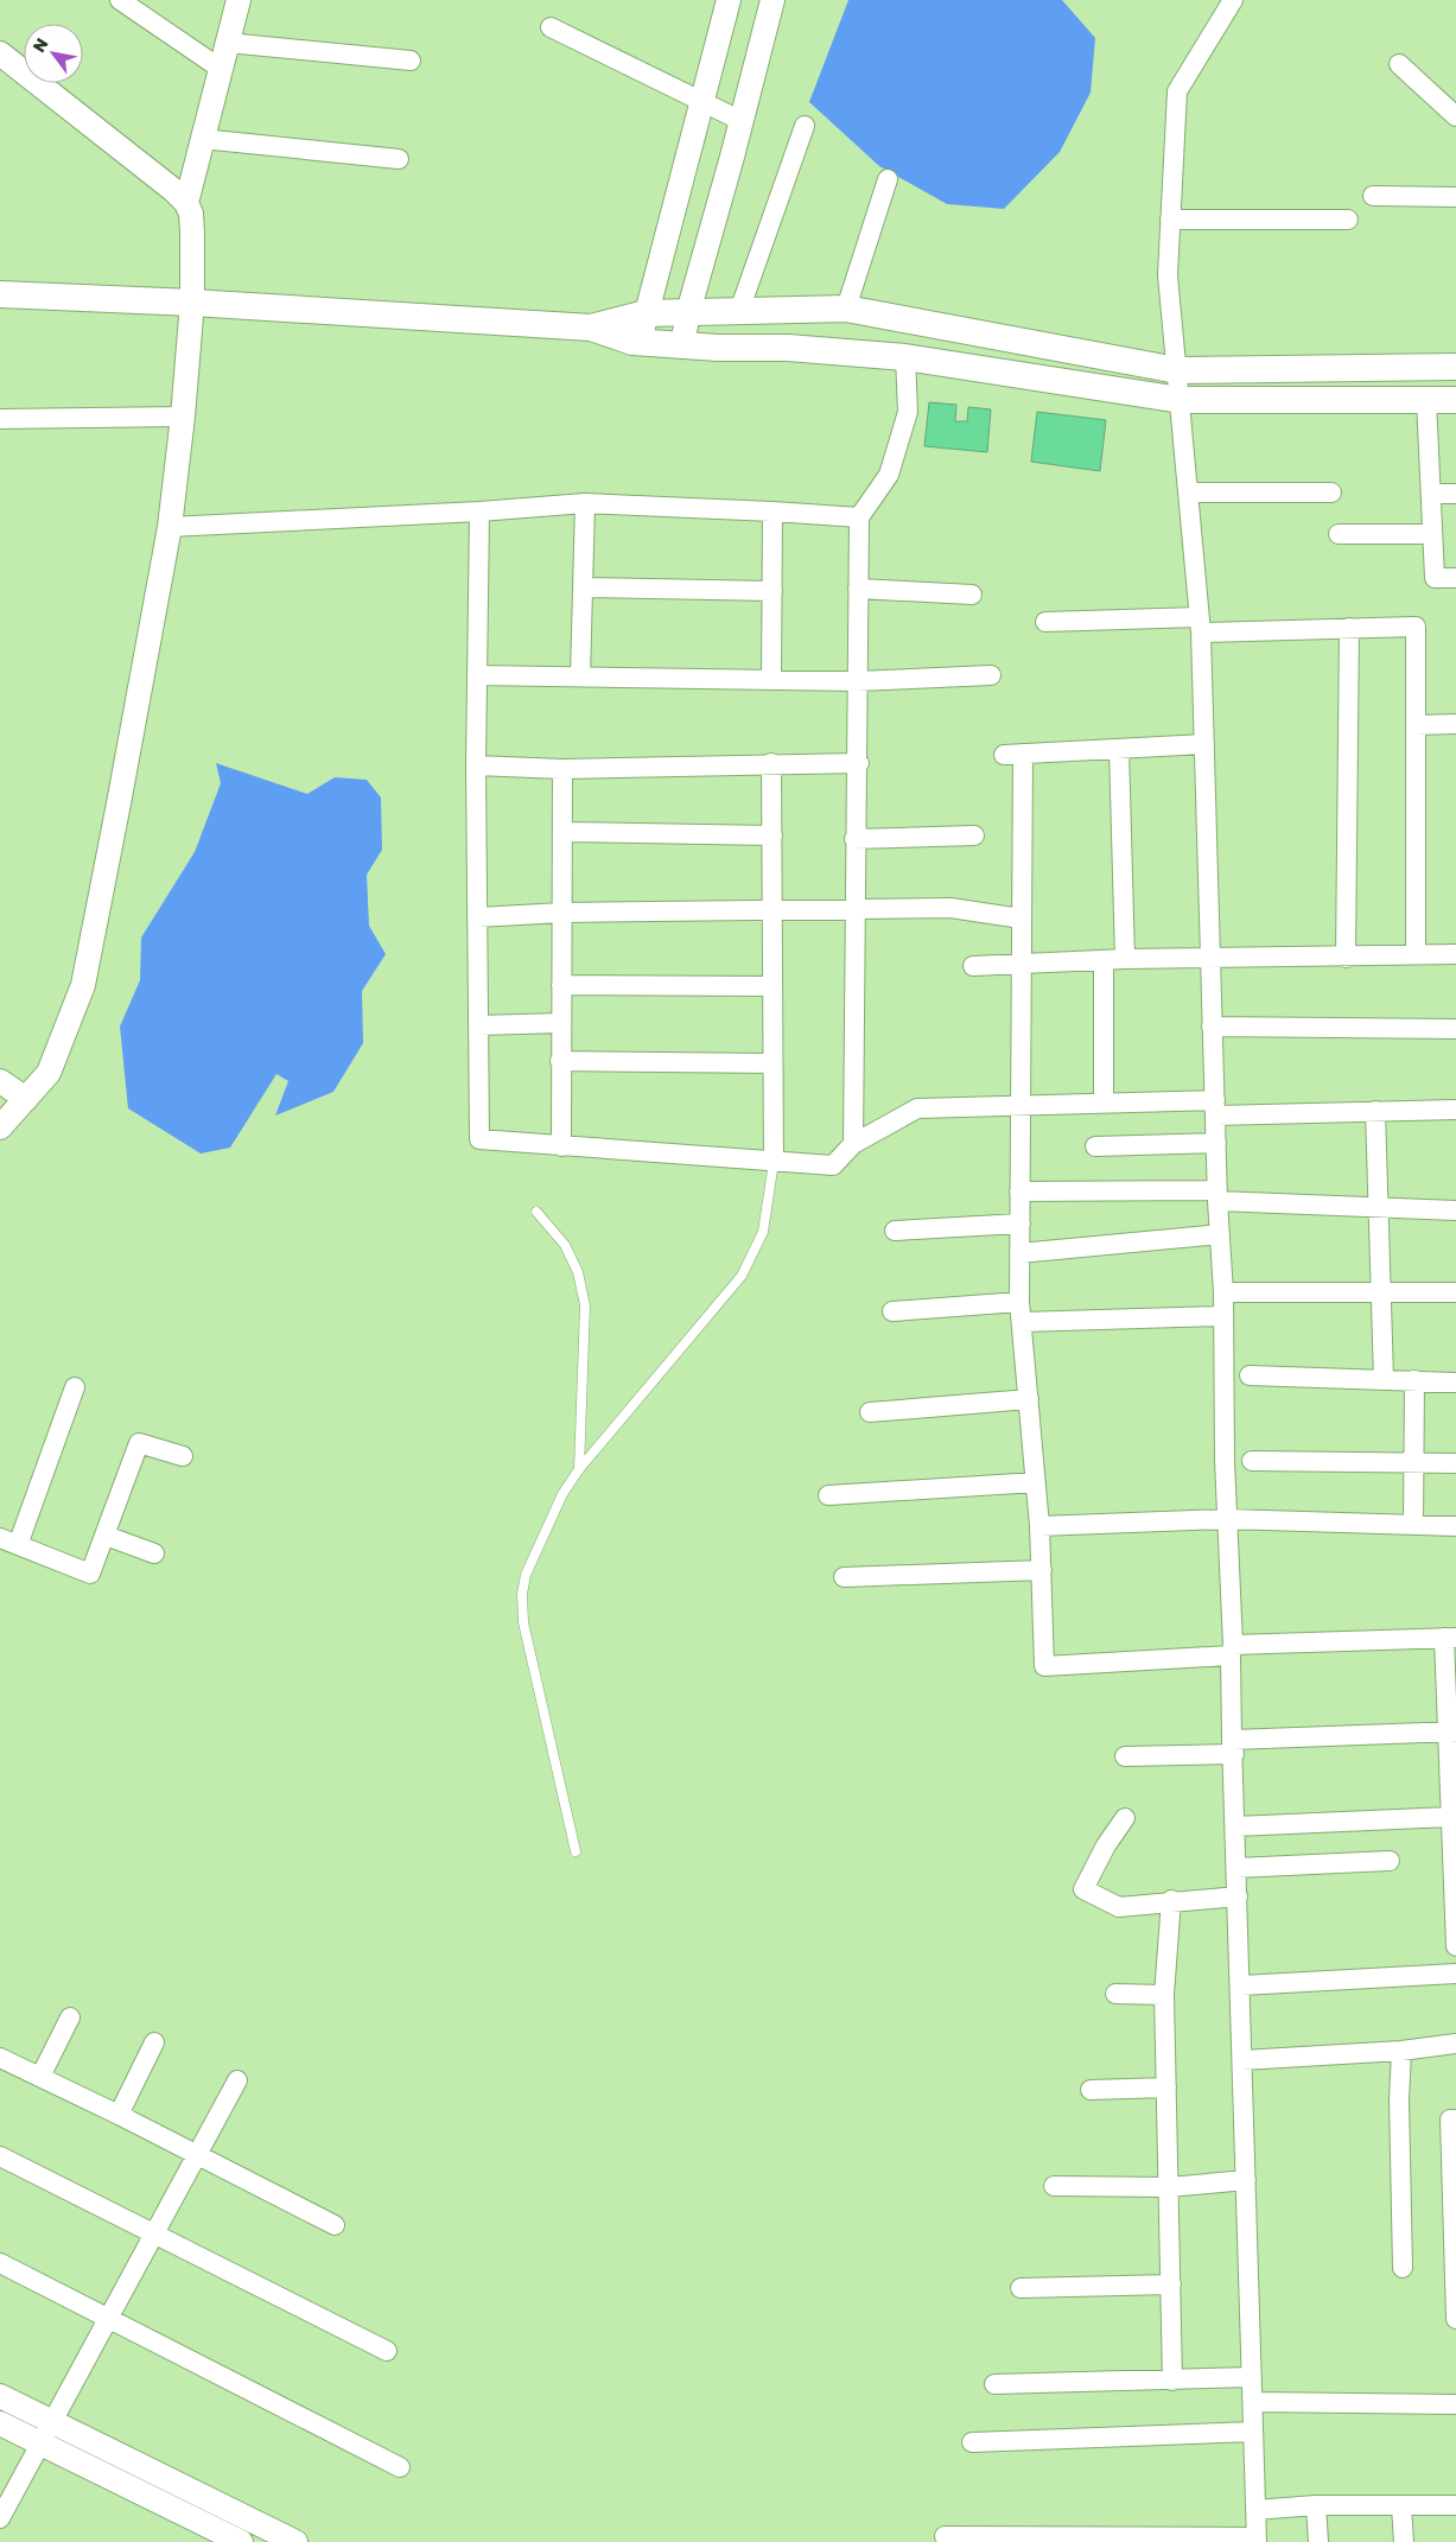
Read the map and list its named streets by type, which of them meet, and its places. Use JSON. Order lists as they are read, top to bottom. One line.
{"north":"top left"}
